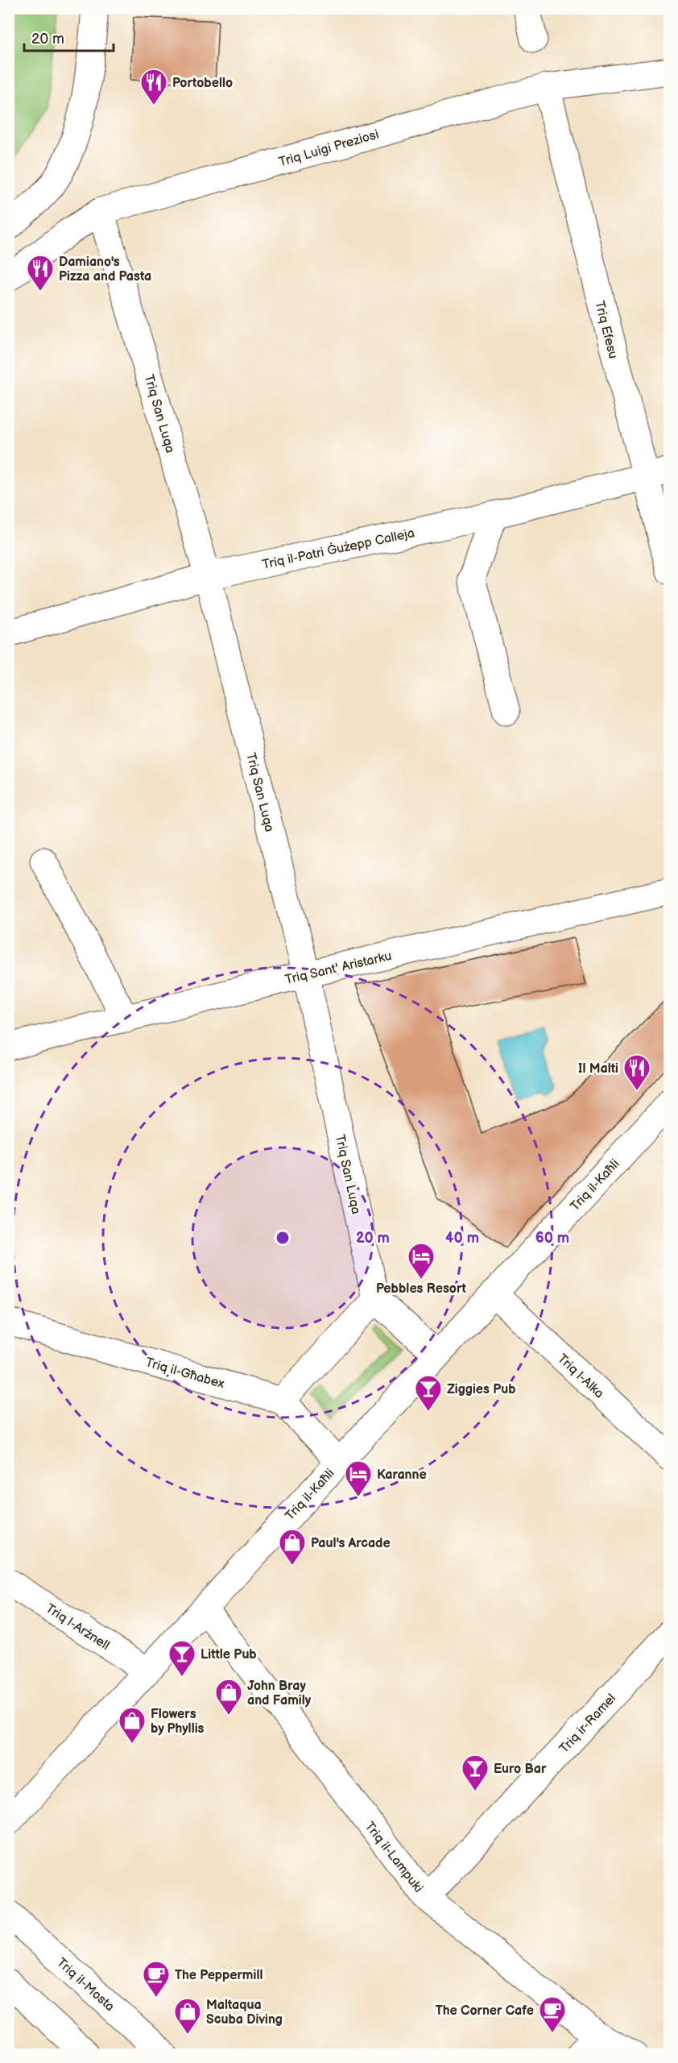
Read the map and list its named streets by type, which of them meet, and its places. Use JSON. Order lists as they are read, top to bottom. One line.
{"streets":{"street":["Triq Luigi Preziosi","Triq Efesu","Triq San Luqa","Triq il-Patri Ġużepp Calleja","Triq Sant' Aristarku","Triq il-Kaħli","Triq il-Għabex","Triq l-Alka","Triq l-Arżnell","Triq ir-Ramel","Triq il-Lampuki","Triq il-Mosta"]},"crossings":[["Triq Luigi Preziosi","Triq Efesu"],["Triq Luigi Preziosi","Triq San Luqa"],["Triq Efesu","Triq il-Patri Ġużepp Calleja"],["Triq San Luqa","Triq il-Patri Ġużepp Calleja"],["Triq San Luqa","Triq Sant' Aristarku"],["Triq il-Kaħli","Triq l-Alka"],["Triq il-Kaħli","Triq l-Arżnell"],["Triq il-Kaħli","Triq il-Lampuki"],["Triq ir-Ramel","Triq il-Lampuki"]],"places":{"restaurant":["Portobello","Damiano's Pizza and Pasta","Il Malti"],"hotel":["Pebbles Resort","Karanne"],"bar":["Ziggies Pub","Little Pub","Euro Bar"],"shop":["Paul's Arcade","John Bray and Family","Flowers by Phyllis","Maltaqua Scuba Diving"],"cafe":["The Peppermill","The Corner Cafe"]},"scale_bar":"20 m","rings":["20 m","40 m","60 m"]}
